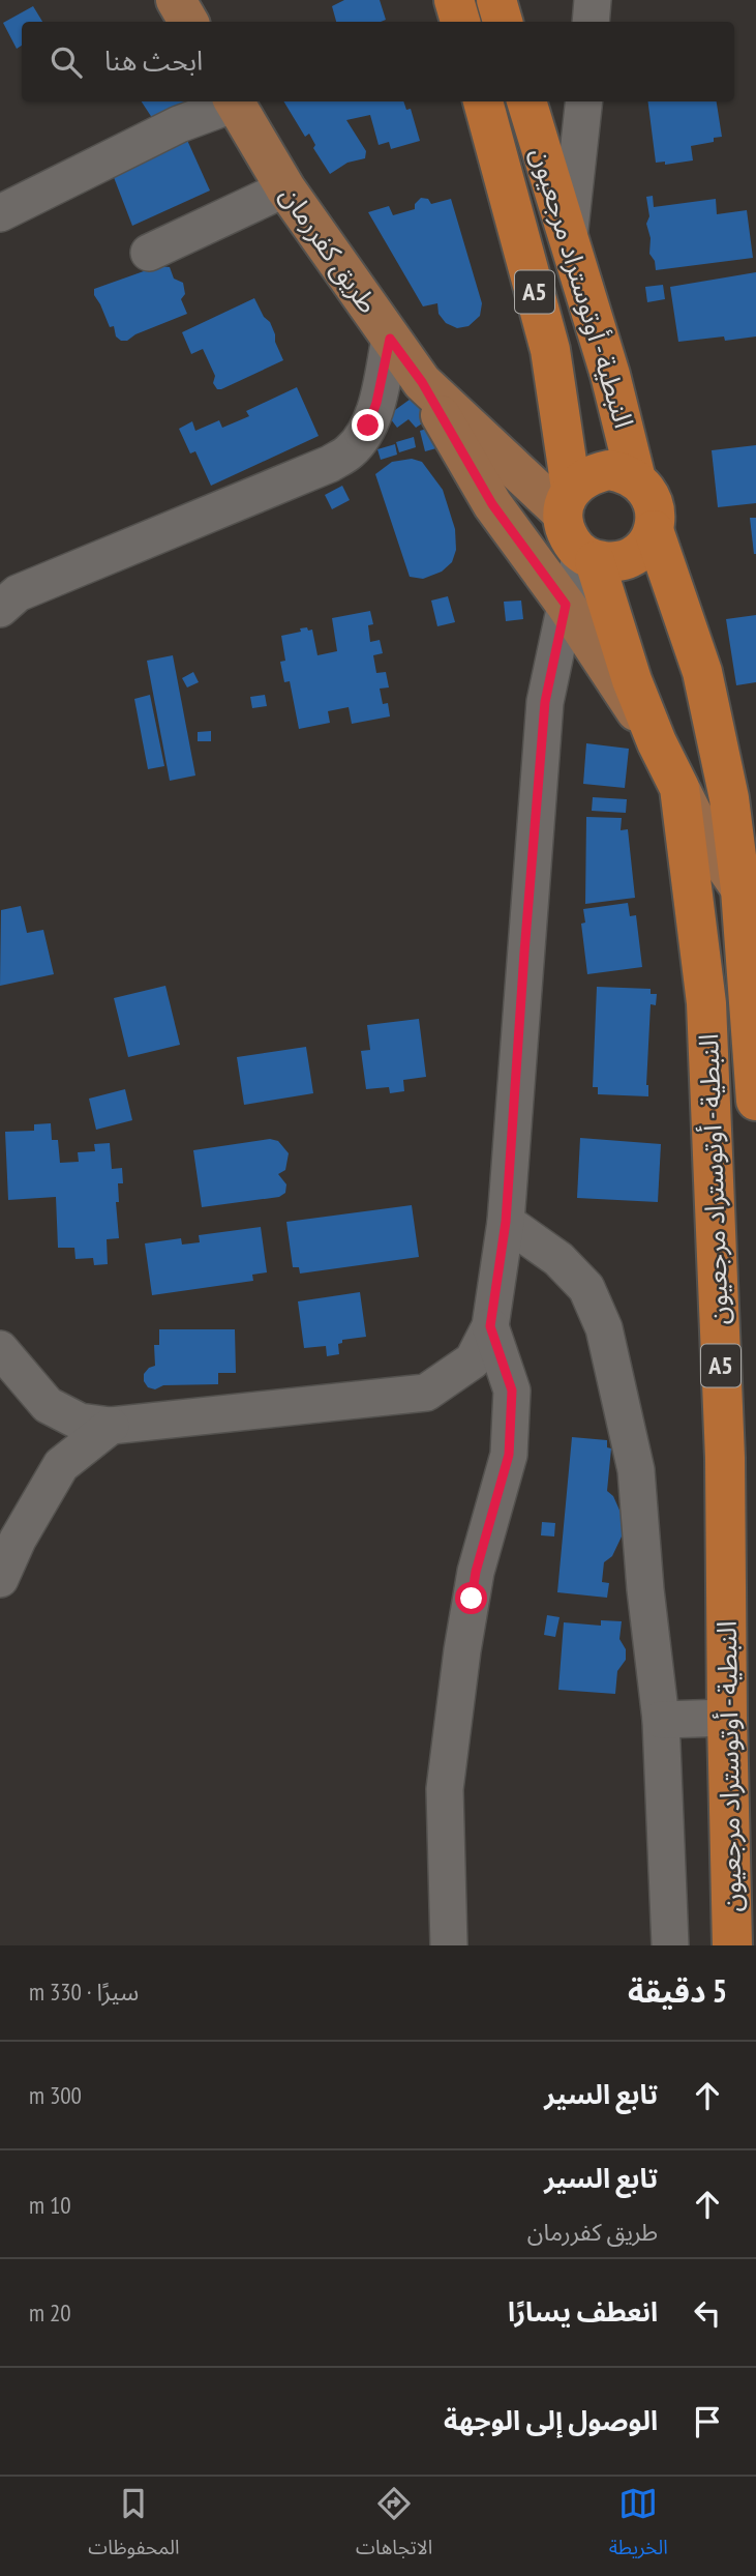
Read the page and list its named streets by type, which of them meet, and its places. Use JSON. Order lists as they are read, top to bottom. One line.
{"streets":{"highway":["النبطية - أوتوستراد مرجعيون","A5"],"main road":["طريق كفررمان"]},"crossings":[["طريق كفررمان","النبطية - أوتوستراد مرجعيون"],["طريق كفررمان","A5"],["النبطية - أوتوستراد مرجعيون","A5"]],"page":{"search":"ابحث هنا","heading":["5 دقيقة","سيرًا · 330 m"],"list":[["تابع السير","300 m"],["تابع السير","طريق كفررمان","10 m"],["انعطف يسارًا","20 m"],"الوصول إلى الوجهة"],"nav":["الخريطة","الاتجاهات","المحفوظات"]}}
